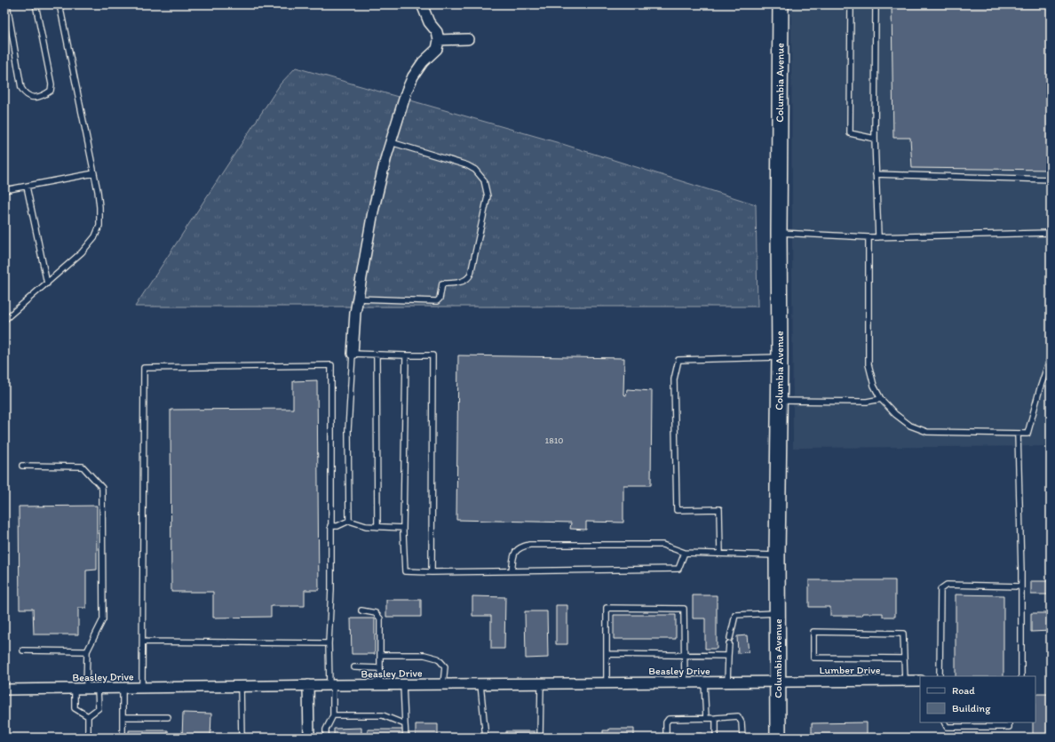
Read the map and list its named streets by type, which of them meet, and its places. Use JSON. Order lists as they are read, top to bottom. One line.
{"streets":{"main road":["Columbia Avenue"],"street":["Lumber Drive","Beasley Drive"]},"crossings":[["Columbia Avenue","Lumber Drive"],["Columbia Avenue","Beasley Drive"],["Lumber Drive","Beasley Drive"]],"house_numbers":["1810"],"legend":["Road","Building"]}
